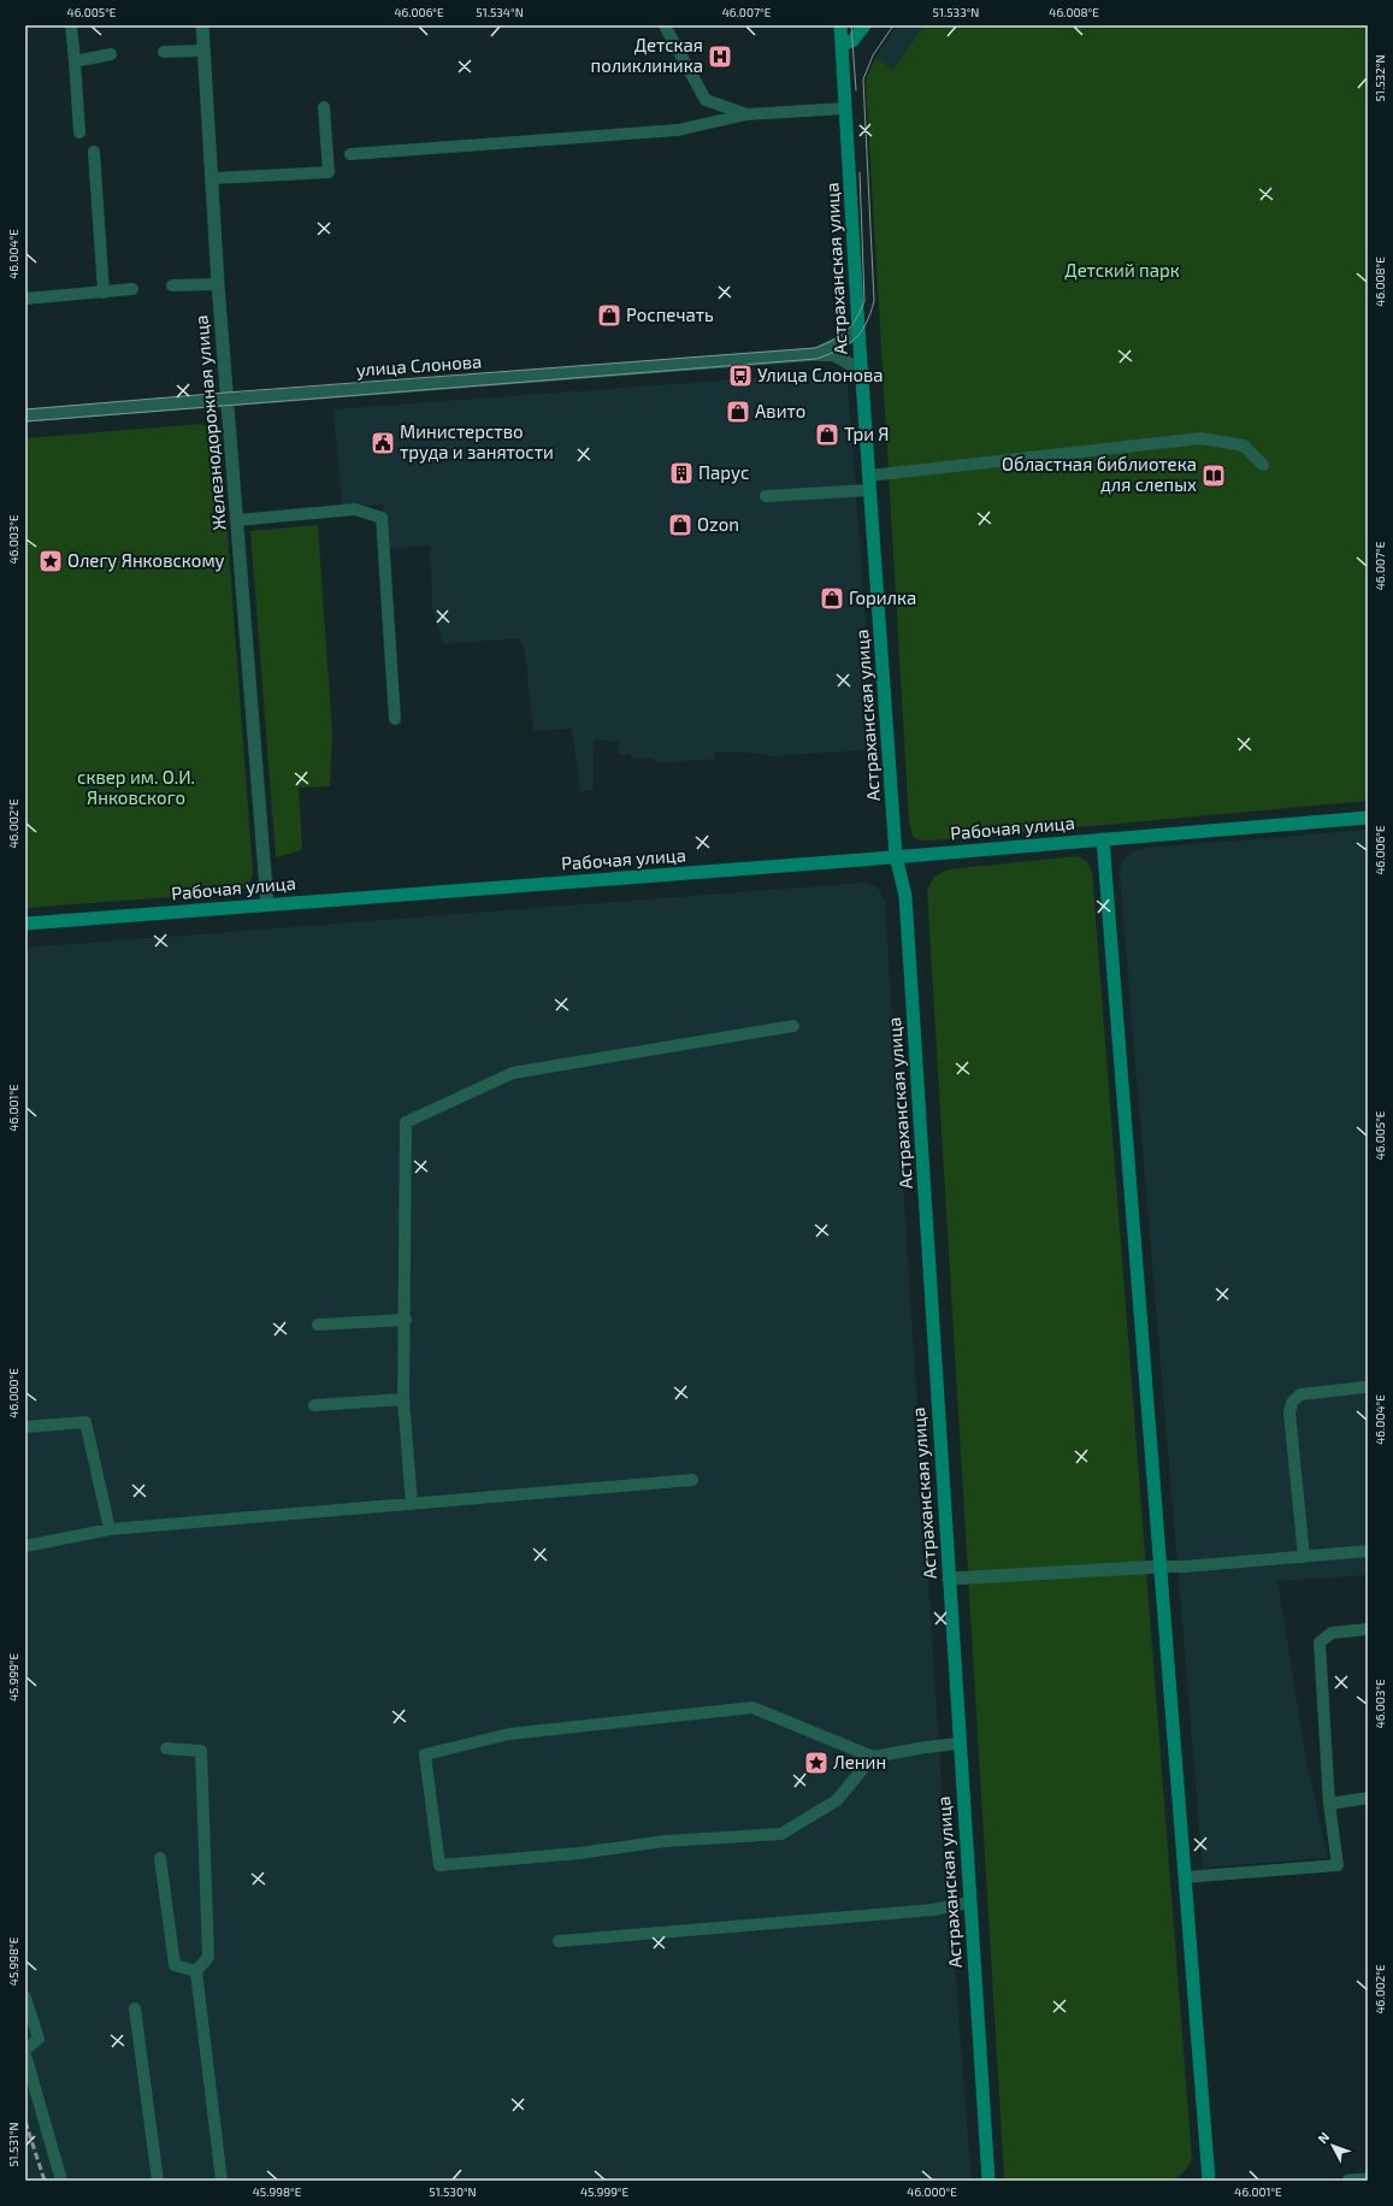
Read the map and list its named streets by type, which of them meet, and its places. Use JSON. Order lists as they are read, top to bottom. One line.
{"streets":{"main road":["Астраханская улица","Рабочая улица"],"street":["улица Слонова","Железнодорожная улица"]},"crossings":[["Астраханская улица","улица Слонова"],["Астраханская улица","Рабочая улица"],["улица Слонова","Железнодорожная улица"],["Железнодорожная улица","Рабочая улица"]],"parks":["Детский парк","сквер им. О.И. Янковского"],"places":{"hospital":["Детская поликлиника"],"shop":["Роспечать","Авито","Три Я","Ozon","Горилка"],"bus stop":["Улица Слонова"],"public building":["Министерство труда и занятости"],"building":["Парус"],"library":["Областная библиотека для слепых"],"place":["Олегу Янковскому","Ленин"]},"north":"top left","coordinates":["46.005°E","46.006°E","51.534°N","46.007°E","51.533°N","46.008°E","51.532°N","46.004°E","46.003°E","46.002°E","46.001°E","46.000°E","45.999°E","45.998°E","51.531°N","51.530°N"]}
